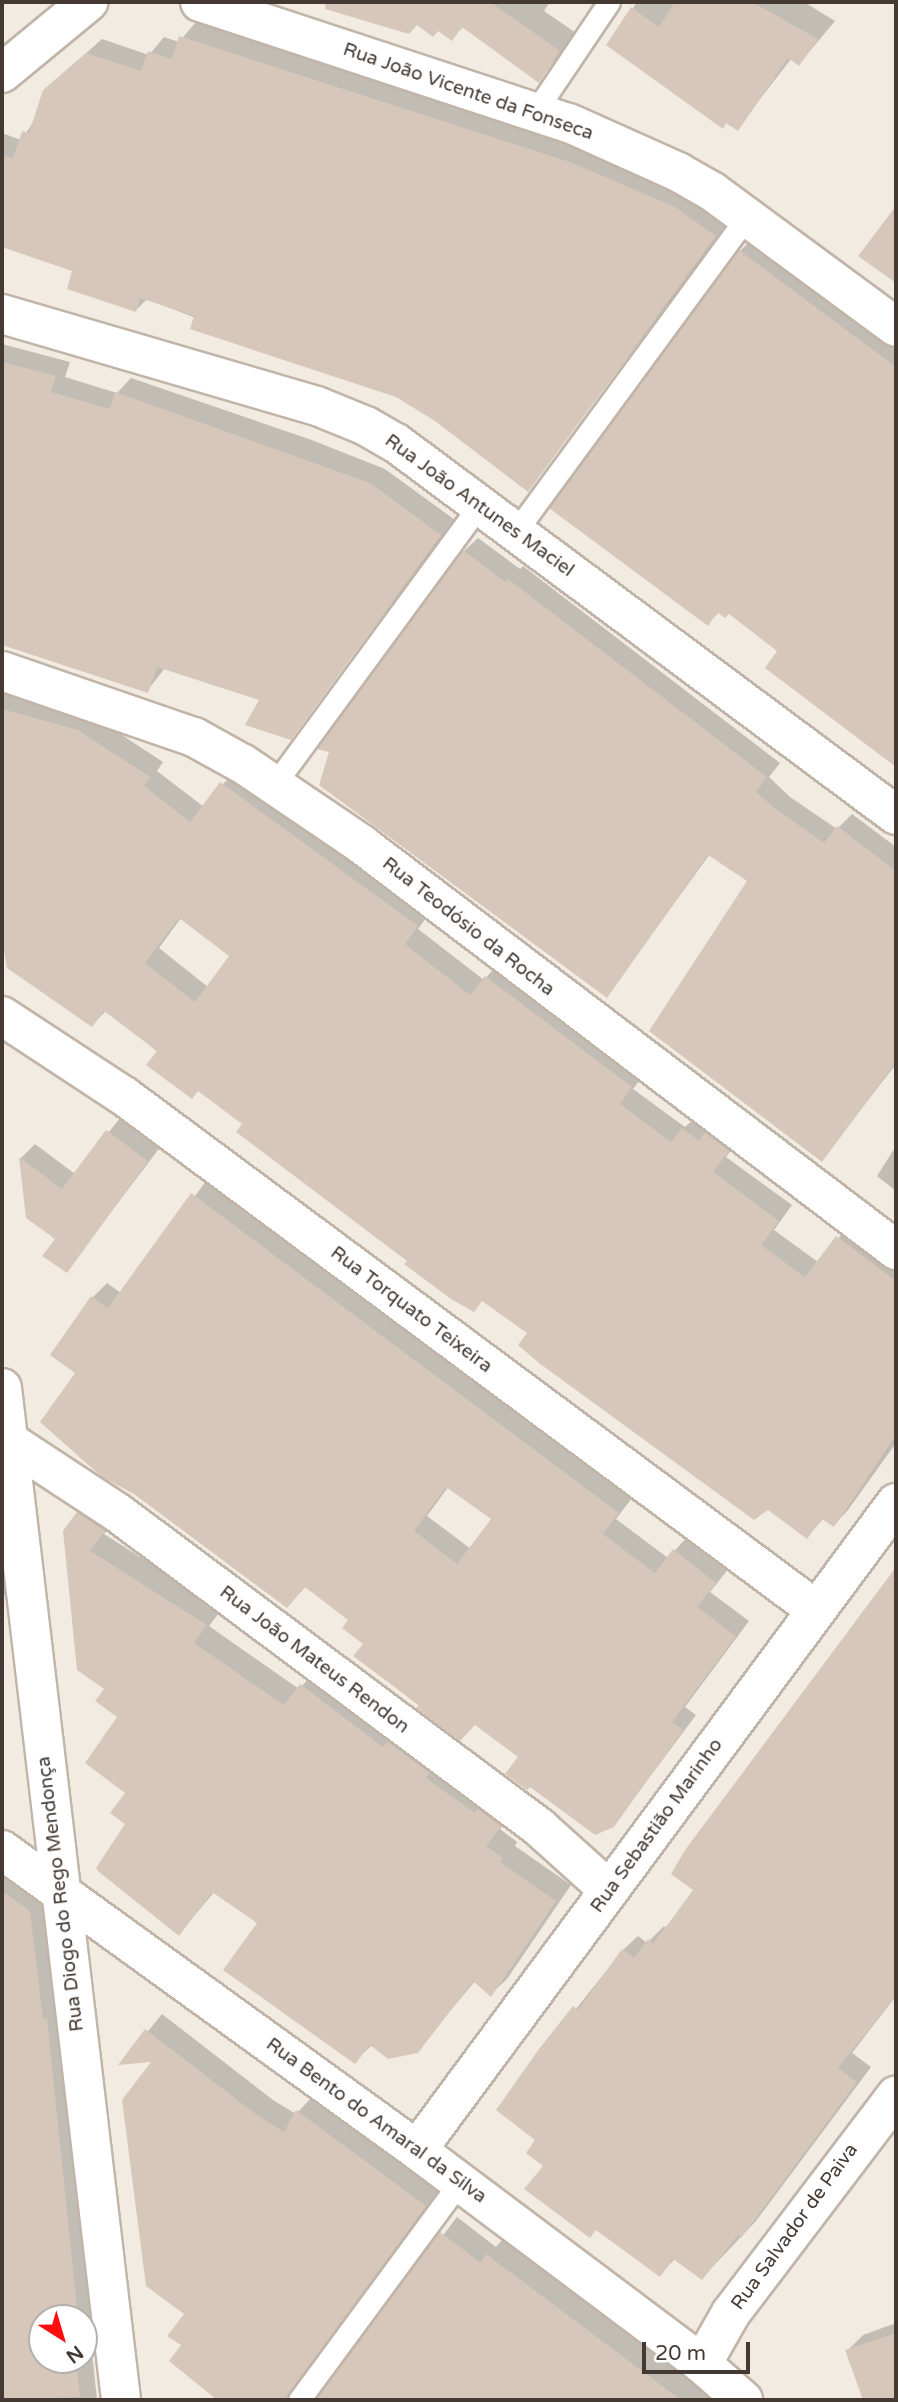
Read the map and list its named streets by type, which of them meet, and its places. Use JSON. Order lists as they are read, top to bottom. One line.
{"streets":{"street":["Rua João Vicente da Fonseca","Rua João Antunes Maciel","Rua Teodósio da Rocha","Rua Torquato Teixeira","Rua João Mateus Rendon","Rua Sebastião Marinho","Rua Diogo do Rego Mendonça","Rua Bento do Amaral da Silva","Rua Salvador de Paiva"]},"crossings":[["Rua Torquato Teixeira","Rua Sebastião Marinho"],["Rua João Mateus Rendon","Rua Sebastião Marinho"],["Rua João Mateus Rendon","Rua Diogo do Rego Mendonça"],["Rua Sebastião Marinho","Rua Bento do Amaral da Silva"],["Rua Diogo do Rego Mendonça","Rua Bento do Amaral da Silva"],["Rua Bento do Amaral da Silva","Rua Salvador de Paiva"]],"scale_bar":"20 m","north":"bottom right"}
